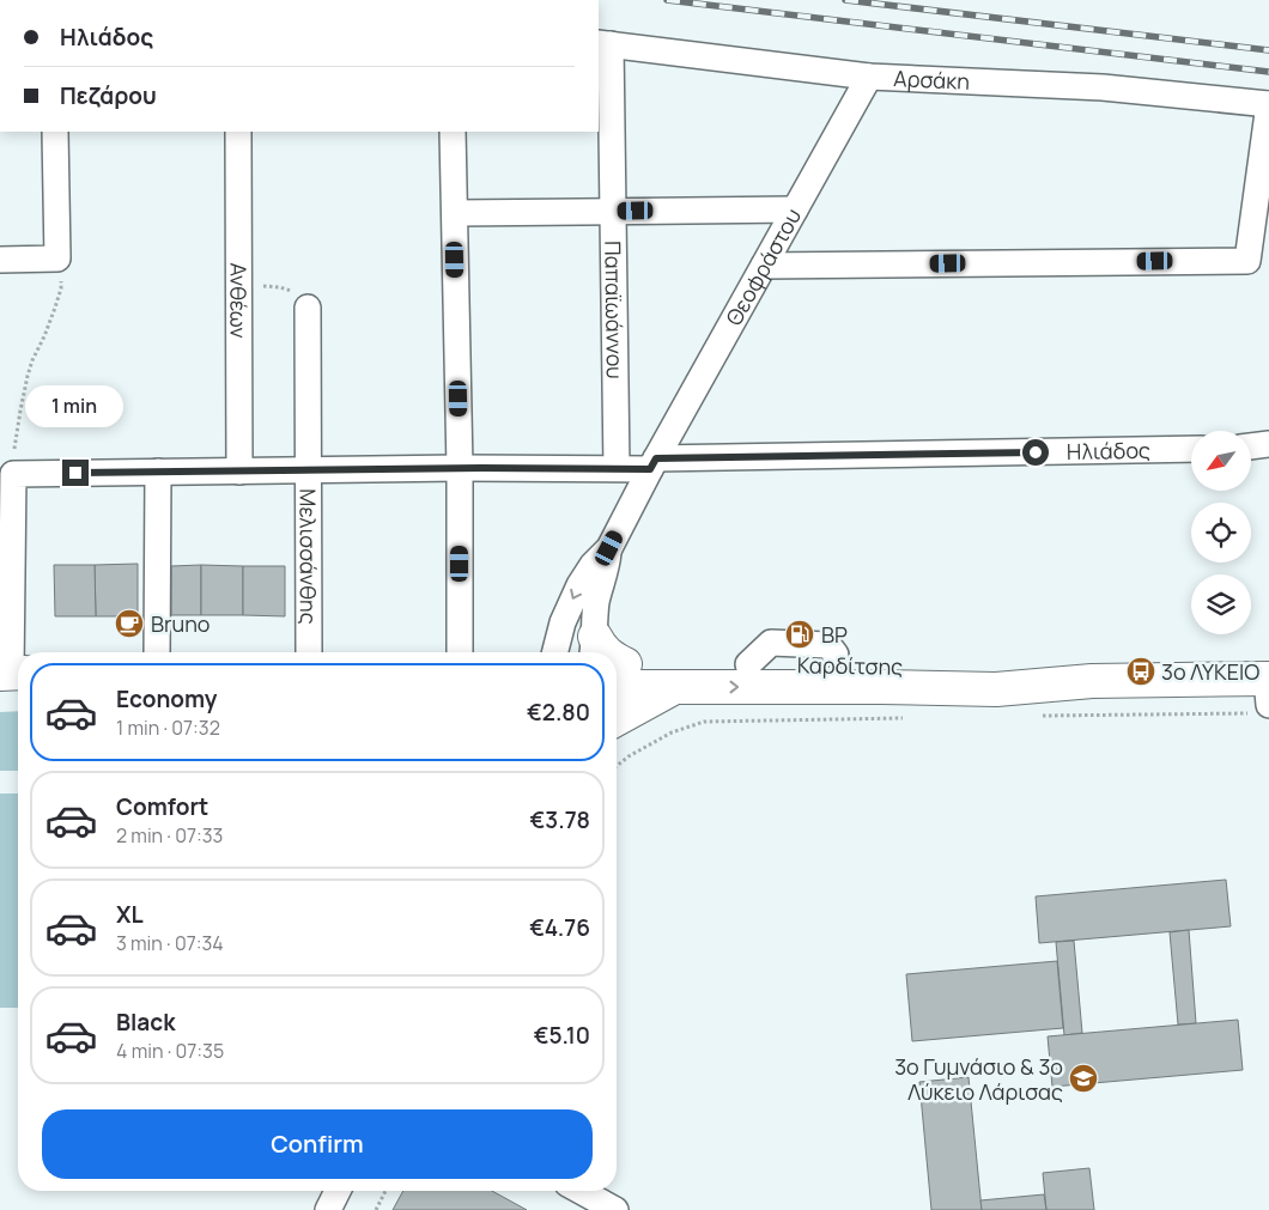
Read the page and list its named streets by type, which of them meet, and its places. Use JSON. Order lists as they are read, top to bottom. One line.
{"streets":{"main road":["Καρδίτσης"],"street":["Αρσάκη","Θεοφράστου","Ανθέων","Παπαϊωάννου","Ηλιάδος","Μελισσάνθης"]},"crossings":[["Αρσάκη","Θεοφράστου"],["Αρσάκη","Παπαϊωάννου"],["Θεοφράστου","Ηλιάδος"],["Ανθέων","Ηλιάδος"],["Παπαϊωάννου","Ηλιάδος"],["Ηλιάδος","Μελισσάνθης"]],"places":{"cafe":["Bruno"],"fuel station":["BP"],"bus stop":["3ο ΛΥΚΕΙΟ"],"school or university":["3ο Γυμνάσιο & 3ο Λύκειο Λάρισας"]},"north":"bottom left","page":{"banner":["Ηλιάδος","Πεζάρου"],"bubble":"1 min","list":[{"name":"Economy","note":"1 min · 07:32","value":"€2.80"},{"name":"Comfort","note":"2 min · 07:33","value":"€3.78"},{"name":"XL","note":"3 min · 07:34","value":"€4.76"},{"name":"Black","note":"4 min · 07:35","value":"€5.10"}],"buttons":"Confirm"}}
